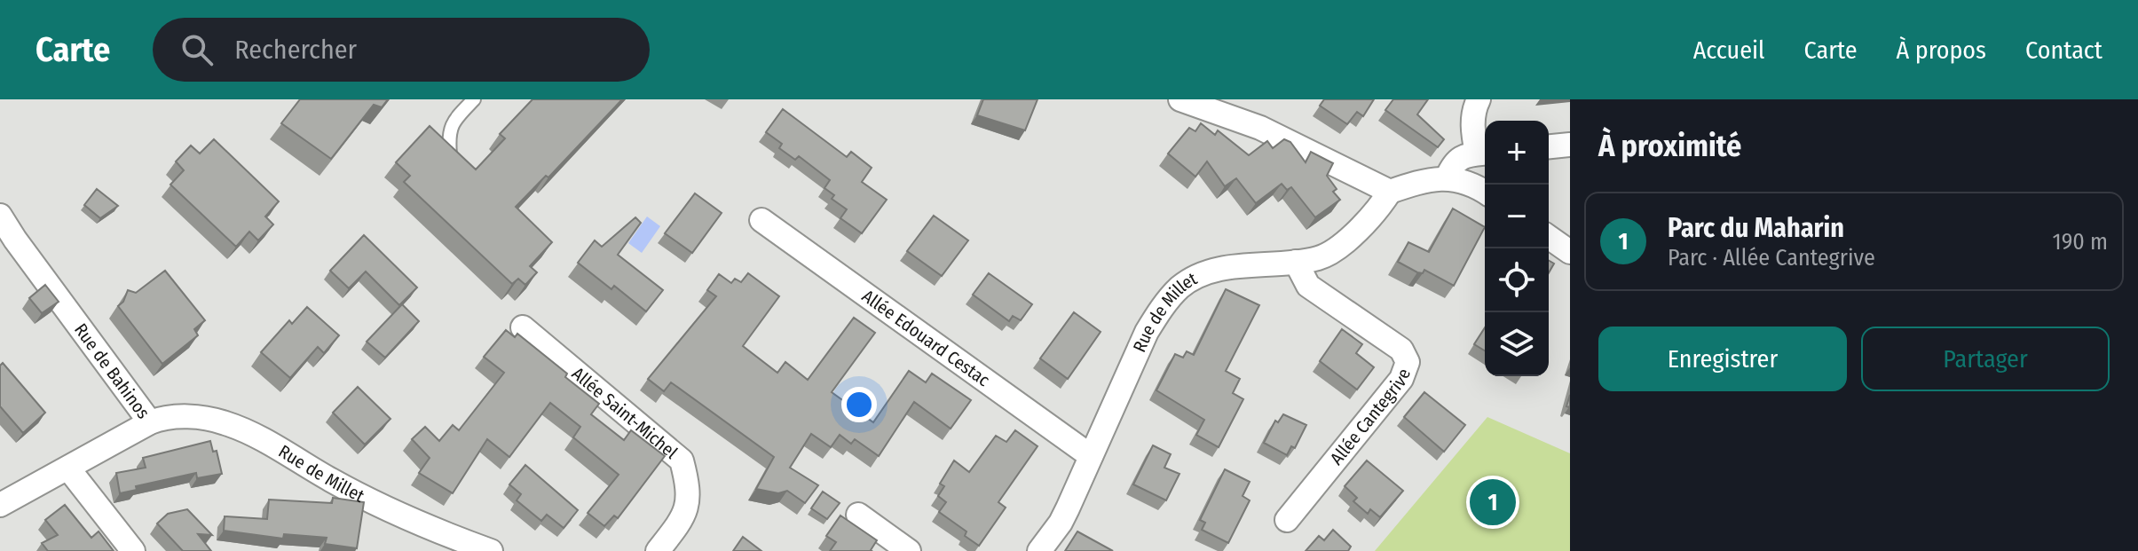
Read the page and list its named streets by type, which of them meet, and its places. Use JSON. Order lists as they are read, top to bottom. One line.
{"streets":{"street":["Rue de Millet","Allée Edouard Cestac","Rue de Bahinos","Allée Saint-Michel","Allée Cantegrive"]},"crossings":[["Rue de Millet","Allée Edouard Cestac"],["Rue de Millet","Rue de Bahinos"],["Rue de Millet","Allée Cantegrive"]],"page":{"header":"Carte","search":"Rechercher","nav":["Accueil","Carte","À propos","Contact"],"heading":"À proximité","map_buttons":["+","−"],"list":[{"mark":"1","name":"Parc du Maharin","note":"Parc · Allée Cantegrive","value":"190 m"}],"buttons":["Enregistrer","Partager"],"pins":"1"}}
